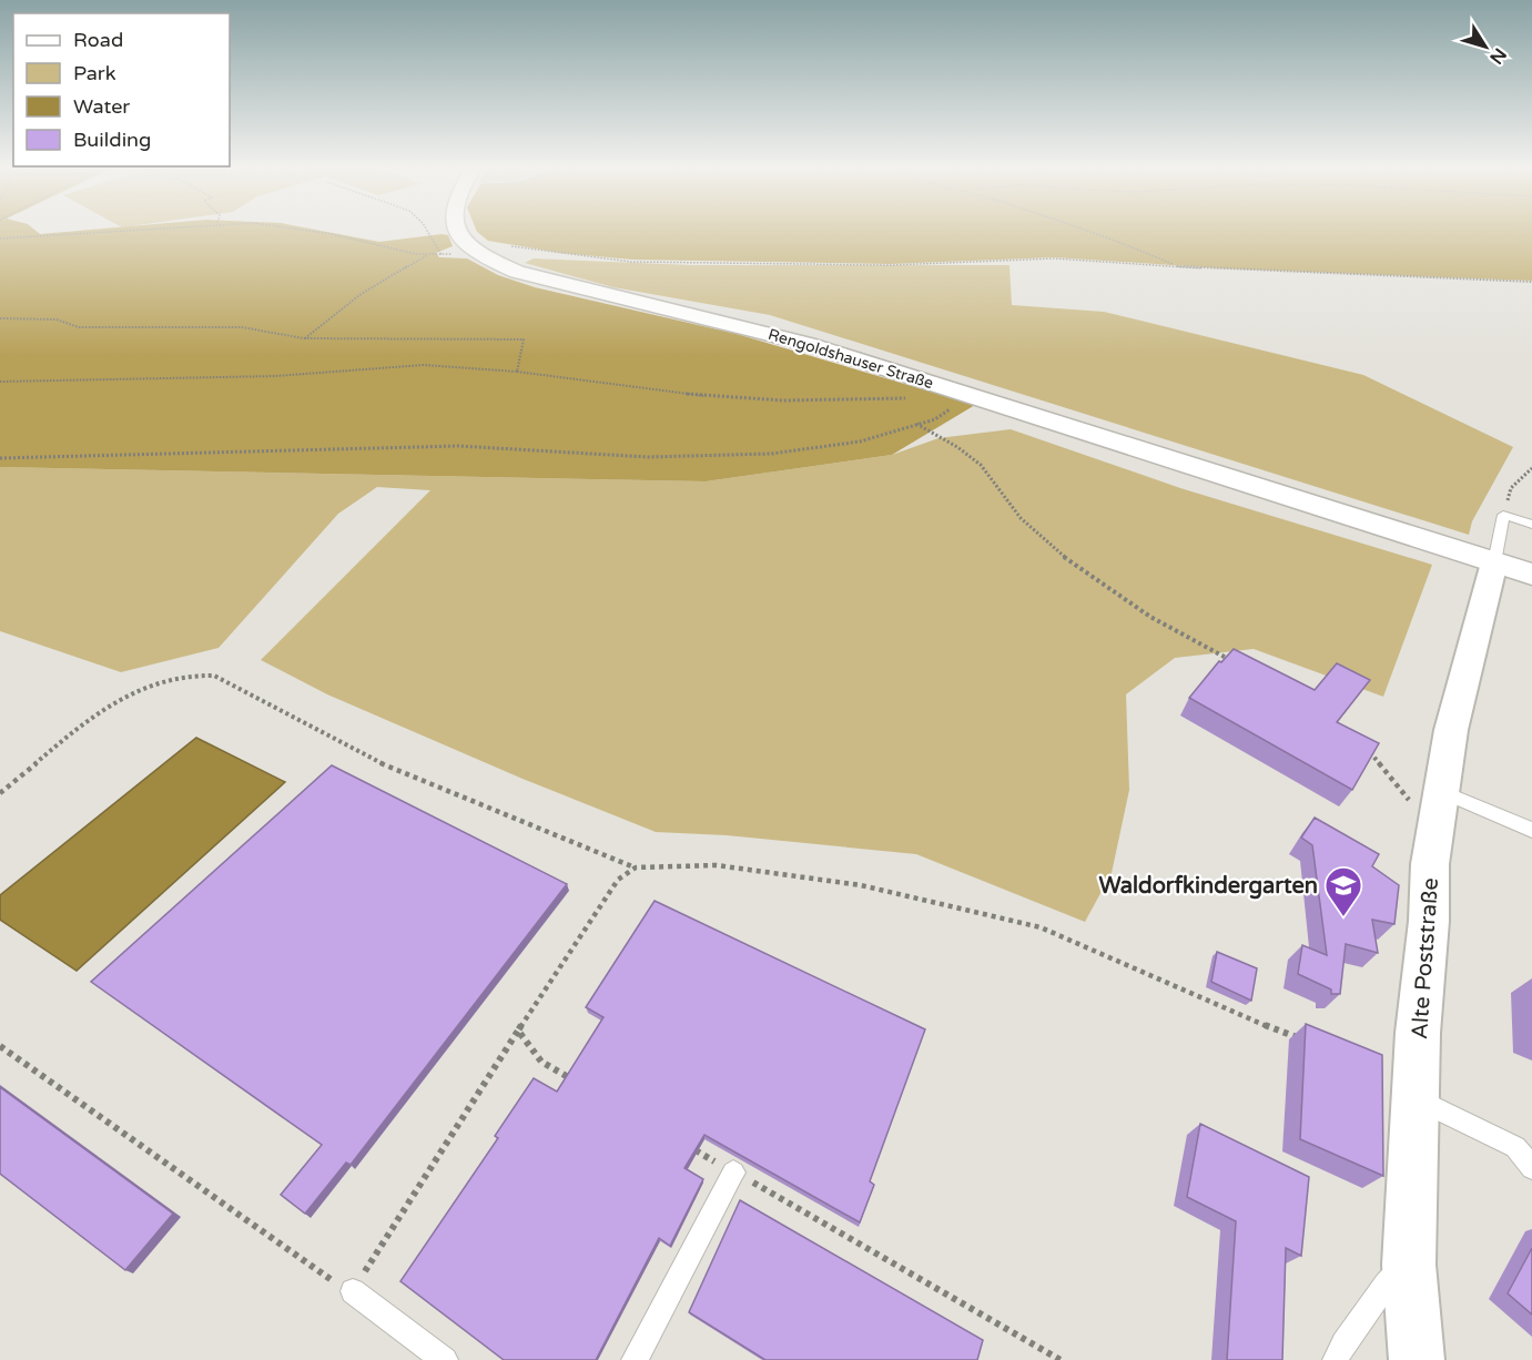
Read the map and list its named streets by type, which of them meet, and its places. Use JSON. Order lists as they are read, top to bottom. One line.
{"streets":{"street":["Rengoldshauser Straße","Alte Poststraße"]},"crossings":[["Rengoldshauser Straße","Alte Poststraße"]],"places":{"school or university":["Waldorfkindergarten"]},"legend":["Road","Park","Water","Building"],"north":"bottom right"}
